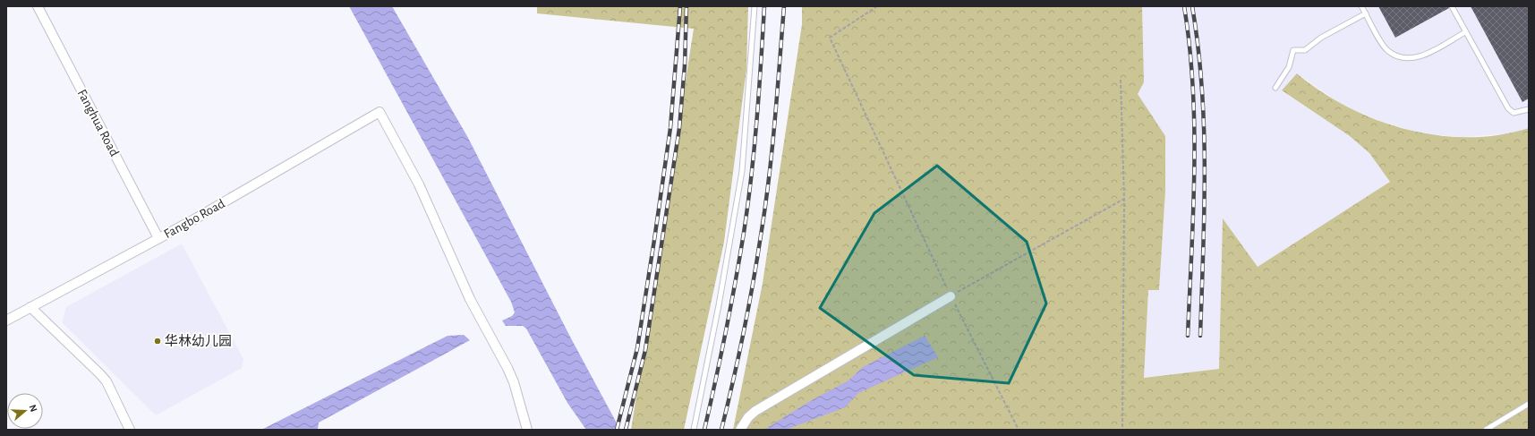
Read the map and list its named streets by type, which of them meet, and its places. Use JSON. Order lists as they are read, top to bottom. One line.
{"streets":{"street":["Fanghua Road","Fangbo Road"]},"crossings":[["Fanghua Road","Fangbo Road"]],"places":["华林幼儿园"],"north":"right"}
